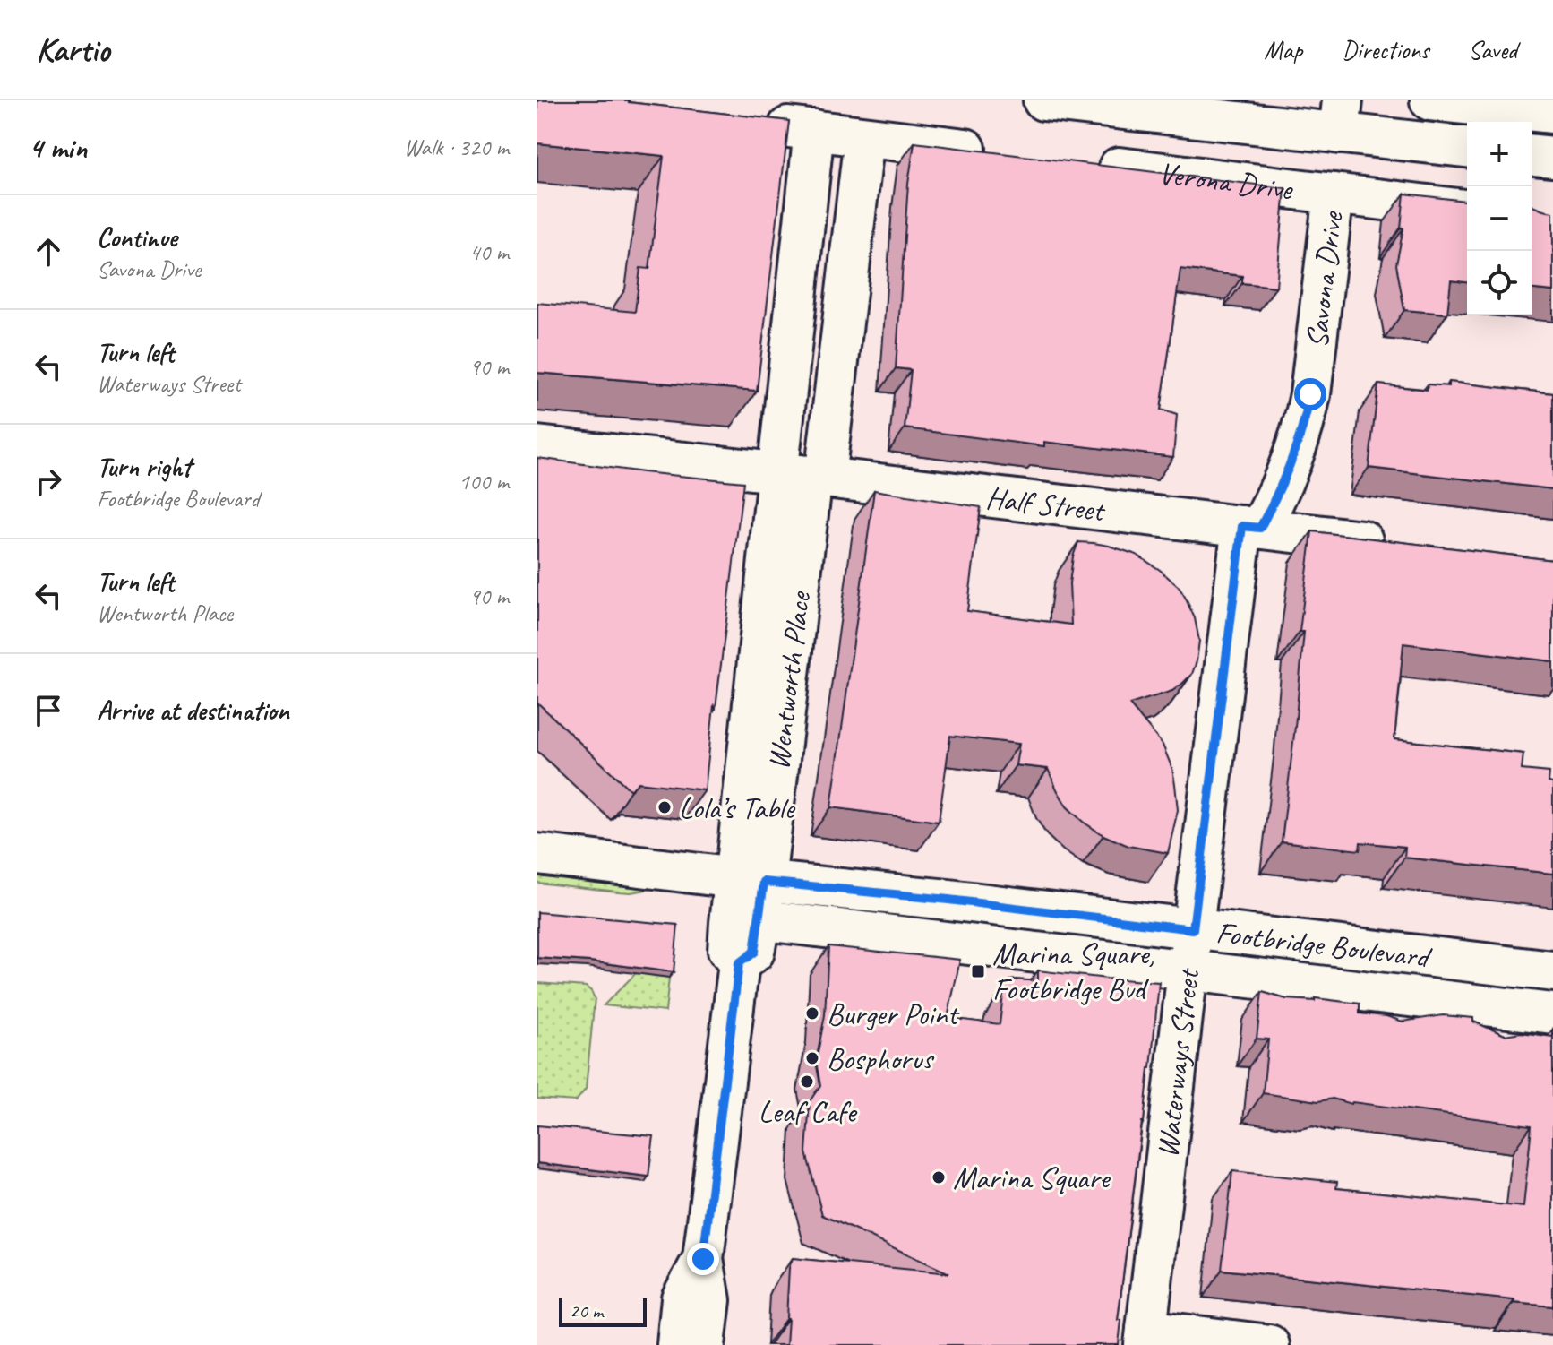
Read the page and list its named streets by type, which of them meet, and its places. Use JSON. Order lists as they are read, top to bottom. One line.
{"streets":{"street":["Verona Drive","Savona Drive","Half Street","Wentworth Place","Footbridge Boulevard","Waterways Street"]},"crossings":[["Verona Drive","Savona Drive"],["Savona Drive","Half Street"],["Savona Drive","Waterways Street"],["Half Street","Wentworth Place"],["Half Street","Waterways Street"],["Wentworth Place","Footbridge Boulevard"],["Footbridge Boulevard","Waterways Street"]],"places":{"other":["Lola’s Table","Burger Point","Bosphorus","Leaf Cafe","Marina Square"],"transit":["Marina Square, Footbridge Bvd"]},"scale_bar":"20 m","page":{"header":"Kartio","nav":["Map","Directions","Saved"],"heading":["4 min","Walk · 320 m"],"map_buttons":["+","−"],"list":[["Continue","Savona Drive","40 m"],["Turn left","Waterways Street","90 m"],["Turn right","Footbridge Boulevard","100 m"],["Turn left","Wentworth Place","90 m"],"Arrive at destination"],"scale":"20 m"}}
